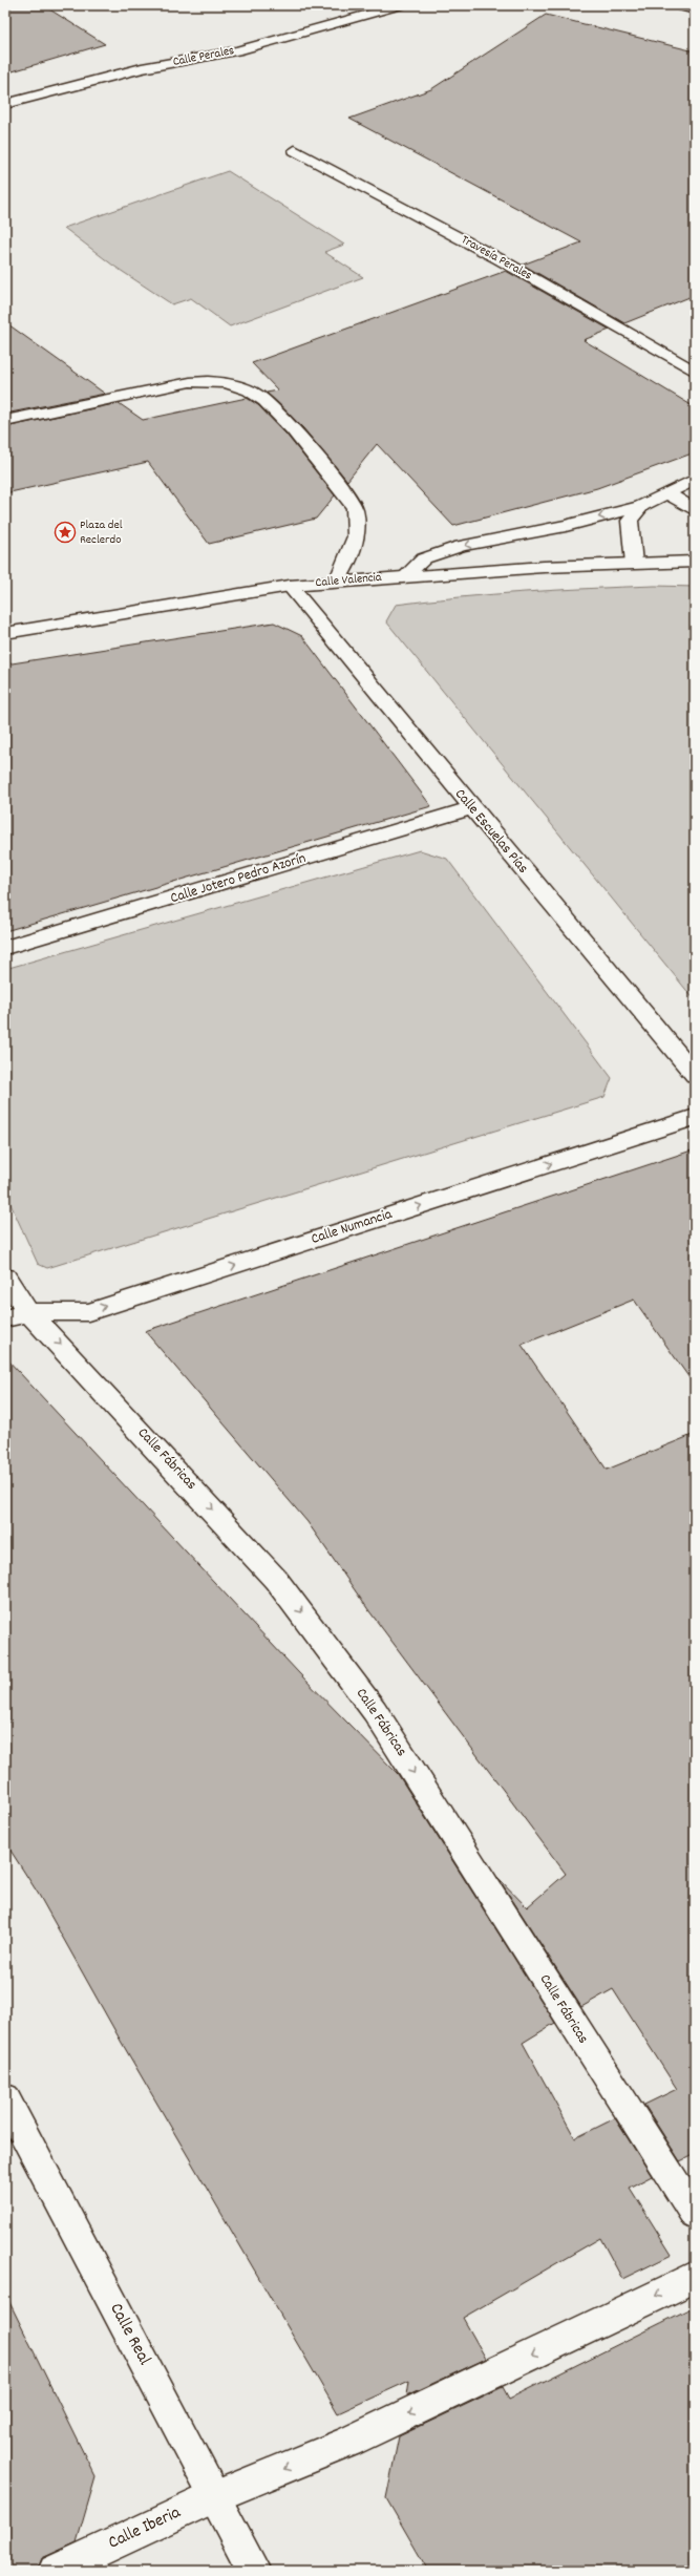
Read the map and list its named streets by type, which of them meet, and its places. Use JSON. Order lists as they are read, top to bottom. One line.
{"streets":{"street":["Calle Perales","Travesía Perales","Calle Valencia","Calle Escuelas Pías","Calle Jotero Pedro Azorín","Calle Numancia","Calle Fábricas","Calle Real","Calle Iberia"]},"crossings":[["Calle Valencia","Calle Escuelas Pías"],["Calle Escuelas Pías","Calle Jotero Pedro Azorín"],["Calle Numancia","Calle Fábricas"],["Calle Real","Calle Iberia"]],"one_way":["Calle Numancia","Calle Fábricas","Calle Iberia"],"places":{"place":["Plaza del Reclerdo"]}}
